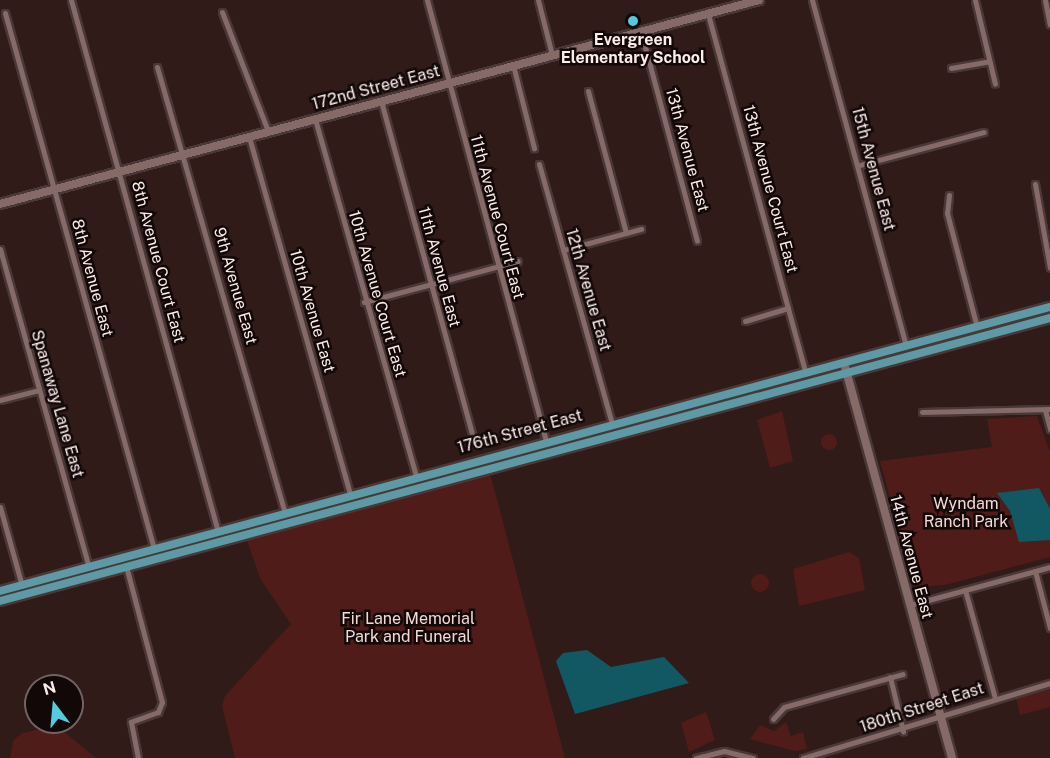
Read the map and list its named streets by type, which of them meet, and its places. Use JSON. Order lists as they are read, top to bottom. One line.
{"streets":{"main road":["176th Street East"],"street":["172nd Street East","13th Avenue East","15th Avenue East","13th Avenue Court East","11th Avenue Court East","8th Avenue Court East","11th Avenue East","8th Avenue East","9th Avenue East","12th Avenue East","10th Avenue Court East","10th Avenue East","Spanaway Lane East","14th Avenue East","180th Street East"]},"crossings":[["172nd Street East","13th Avenue East"],["172nd Street East","13th Avenue Court East"],["172nd Street East","11th Avenue Court East"],["172nd Street East","8th Avenue Court East"],["172nd Street East","11th Avenue East"],["172nd Street East","8th Avenue East"],["172nd Street East","9th Avenue East"],["172nd Street East","10th Avenue Court East"],["172nd Street East","10th Avenue East"],["15th Avenue East","176th Street East"],["13th Avenue Court East","176th Street East"],["11th Avenue Court East","176th Street East"],["8th Avenue Court East","176th Street East"],["8th Avenue East","176th Street East"],["9th Avenue East","176th Street East"],["12th Avenue East","176th Street East"],["10th Avenue Court East","176th Street East"],["10th Avenue East","176th Street East"],["Spanaway Lane East","176th Street East"],["176th Street East","14th Avenue East"],["14th Avenue East","180th Street East"]],"parks":["Wyndam Ranch Park","Fir Lane Memorial Park and Funeral"],"places":["Evergreen Elementary School"],"north":"top"}
